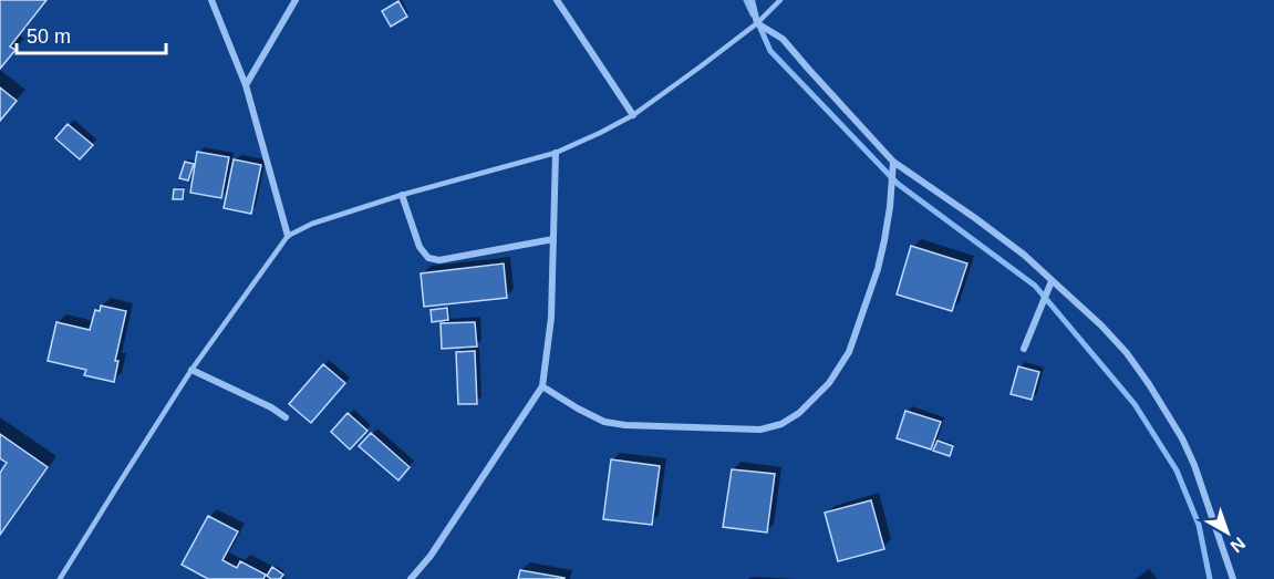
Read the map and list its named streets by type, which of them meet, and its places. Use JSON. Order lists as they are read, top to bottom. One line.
{"scale_bar":"50 m","north":"bottom right"}
